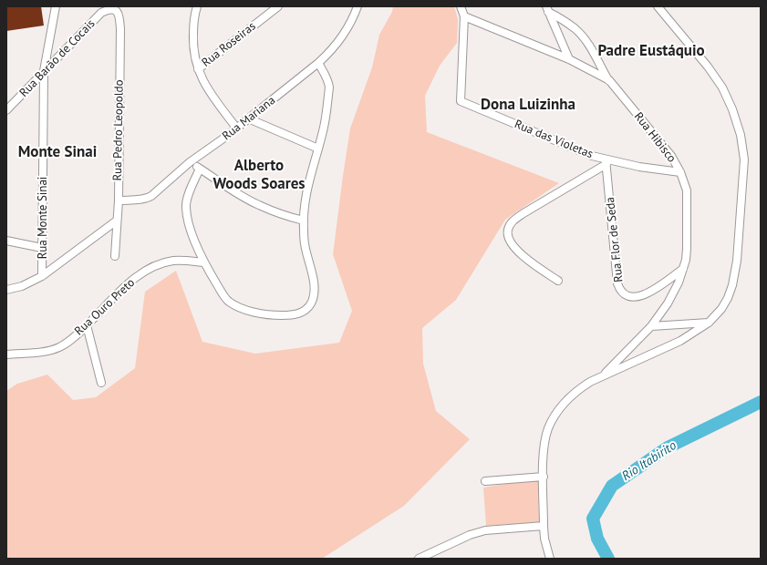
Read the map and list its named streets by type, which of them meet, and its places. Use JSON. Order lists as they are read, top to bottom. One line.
{"streets":{"street":["Rua Roseiras","Rua Barão de Cocais","Rua Mariana","Rua Pedro Leopoldo","Rua Hibisco","Rua das Violetas","Rua Monte Sinai","Rua Flor de Seda","Rua Ouro Preto"]},"crossings":[["Rua Barão de Cocais","Rua Pedro Leopoldo"],["Rua Barão de Cocais","Rua Monte Sinai"],["Rua Mariana","Rua Pedro Leopoldo"],["Rua Hibisco","Rua das Violetas"],["Rua Hibisco","Rua Flor de Seda"],["Rua das Violetas","Rua Flor de Seda"]],"districts":["Padre Eustáquio","Dona Luizinha","Monte Sinai","Alberto Woods Soares"],"water":["Rio Itabirito"]}
